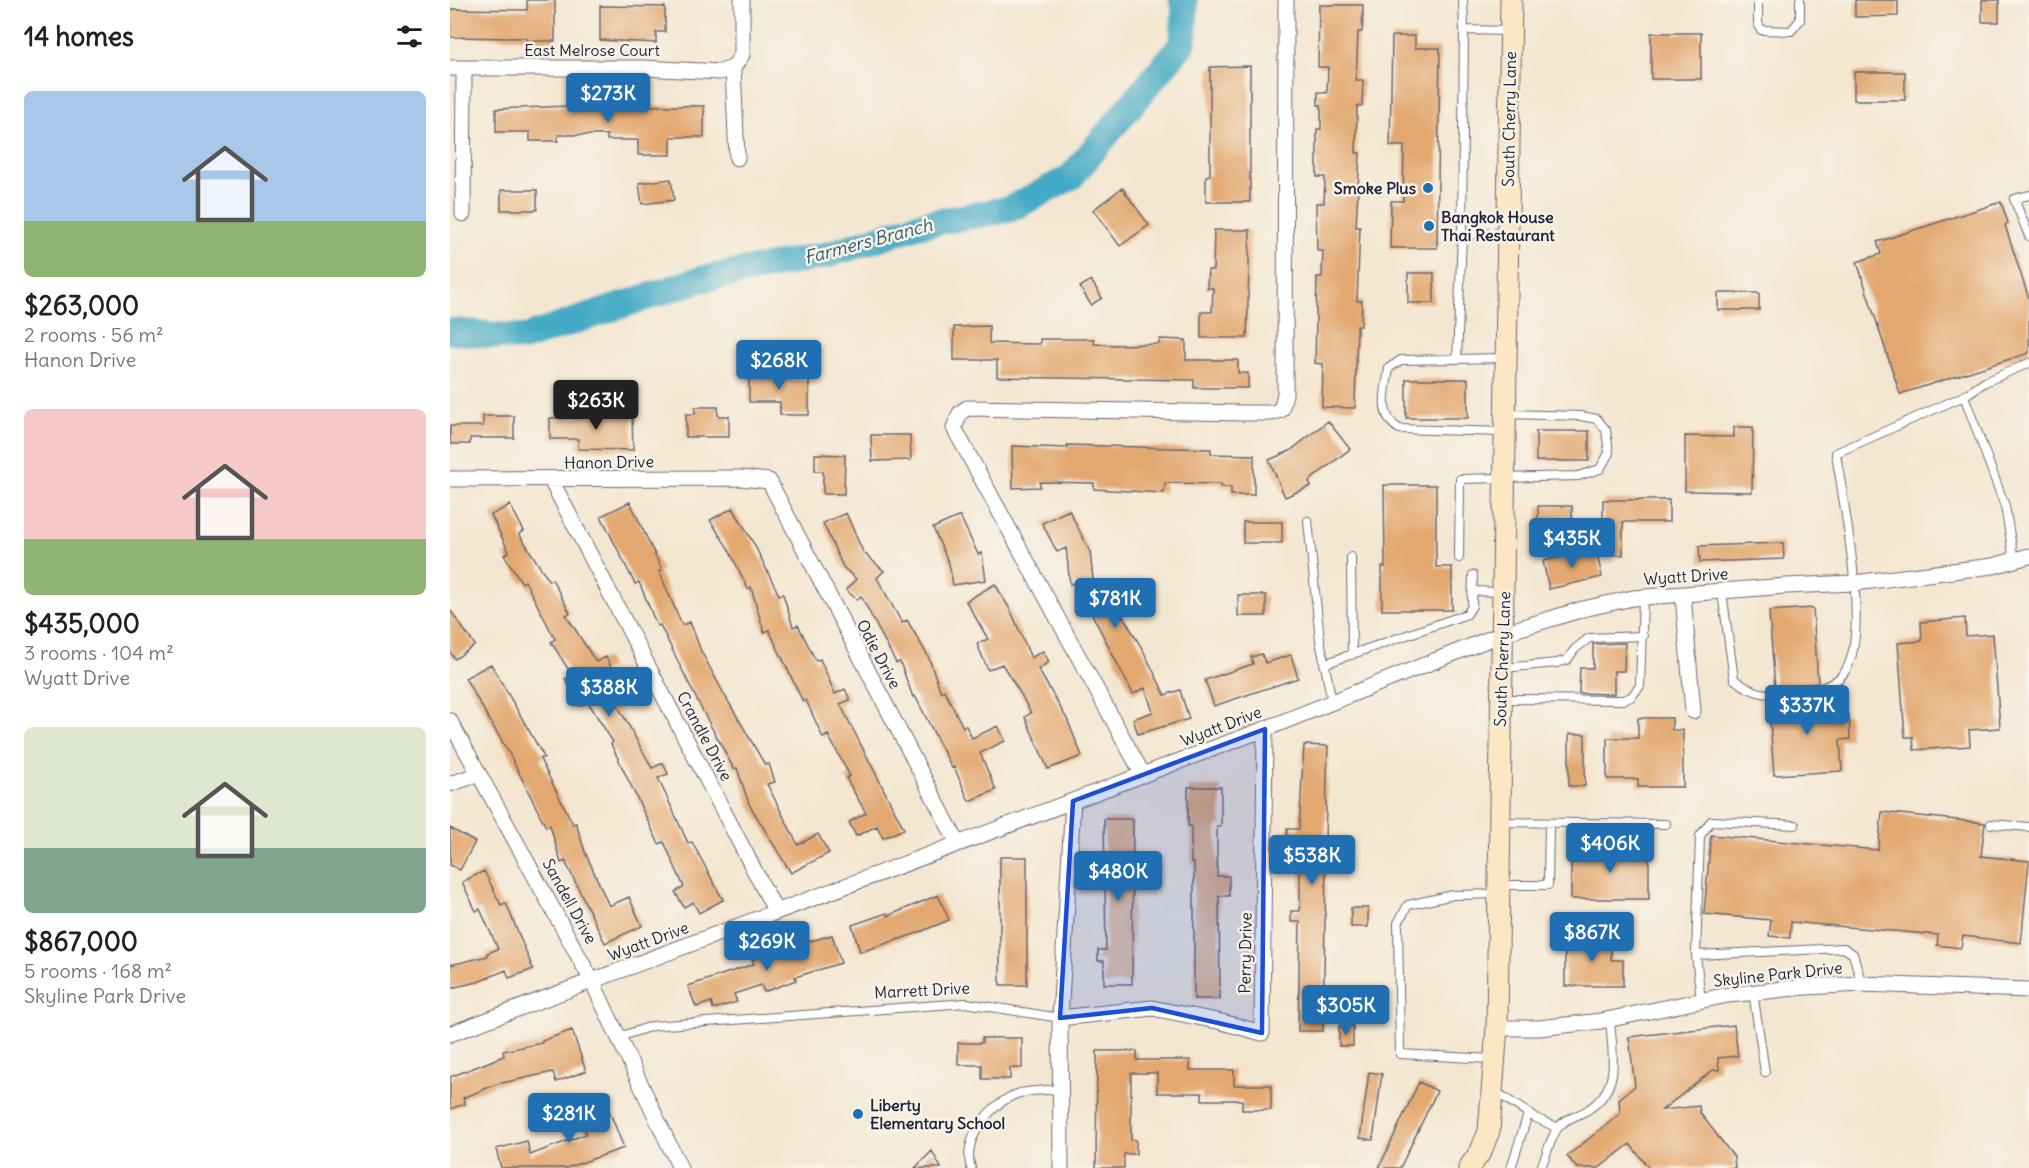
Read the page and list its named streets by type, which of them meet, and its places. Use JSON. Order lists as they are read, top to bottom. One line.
{"streets":{"street":["East Melrose Court","South Cherry Lane","Hanon Drive","Wyatt Drive","Odie Drive","Crandle Drive","Sandell Drive","Perry Drive","Skyline Park Drive","Marrett Drive"]},"crossings":[["South Cherry Lane","Wyatt Drive"],["South Cherry Lane","Skyline Park Drive"],["Hanon Drive","Odie Drive"],["Hanon Drive","Crandle Drive"],["Wyatt Drive","Odie Drive"],["Wyatt Drive","Crandle Drive"],["Wyatt Drive","Sandell Drive"],["Wyatt Drive","Perry Drive"],["Sandell Drive","Marrett Drive"],["Perry Drive","Marrett Drive"]],"water":["Farmers Branch"],"places":["Smoke Plus","Bangkok House Thai Restaurant","Liberty Elementary School"],"page":{"heading":"14 homes","list":[{"name":"$263,000","note":"2 rooms · 56 m² · Hanon Drive"},{"name":"$435,000","note":"3 rooms · 104 m² · Wyatt Drive"},{"name":"$867,000","note":"5 rooms · 168 m² · Skyline Park Drive"}],"price":["$273K","$268K","$263K","$435K","$781K","$388K","$337K","$406K","$538K","$480K","$867K","$269K","$305K","$281K"]}}
